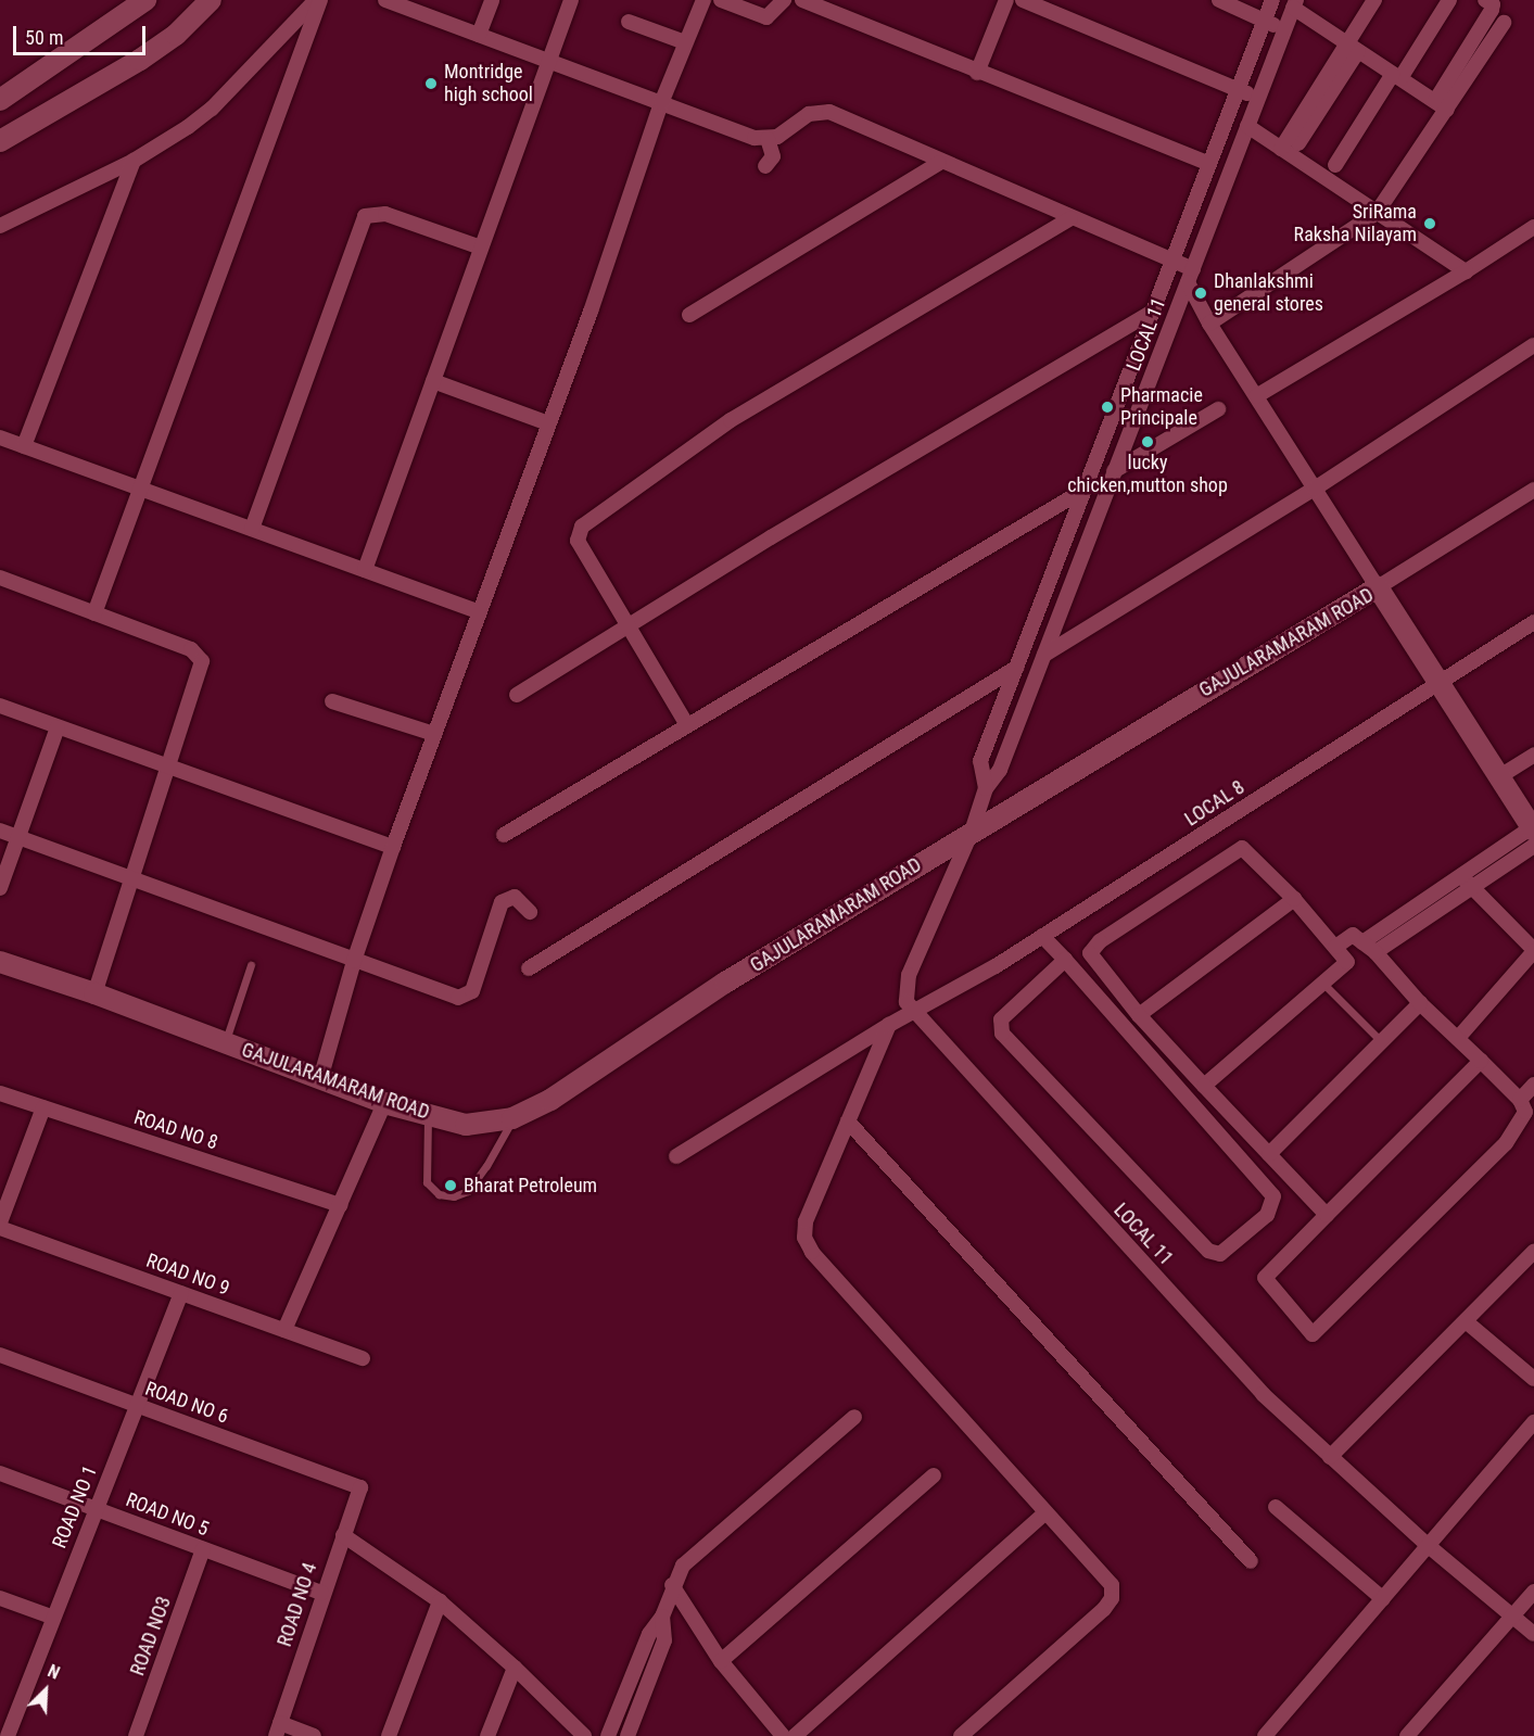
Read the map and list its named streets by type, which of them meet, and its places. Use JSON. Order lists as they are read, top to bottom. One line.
{"streets":{"main road":["GAJULARAMARAM ROAD"],"street":["LOCAL 11","LOCAL 8","ROAD NO 8","ROAD NO 9","ROAD NO 6","ROAD NO 1","ROAD NO 5","ROAD NO 4","ROAD NO3"]},"crossings":[["LOCAL 11","GAJULARAMARAM ROAD"],["LOCAL 11","LOCAL 8"],["GAJULARAMARAM ROAD","LOCAL 8"],["ROAD NO 9","ROAD NO 1"],["ROAD NO 6","ROAD NO 1"],["ROAD NO 6","ROAD NO 4"],["ROAD NO 1","ROAD NO 5"],["ROAD NO 5","ROAD NO 4"],["ROAD NO 5","ROAD NO3"]],"places":["Montridge high school","SriRama Raksha Nilayam","Dhanlakshmi general stores","Pharmacie Principale","lucky chicken,mutton shop","Bharat Petroleum"],"scale_bar":"50 m","north":"top right"}
